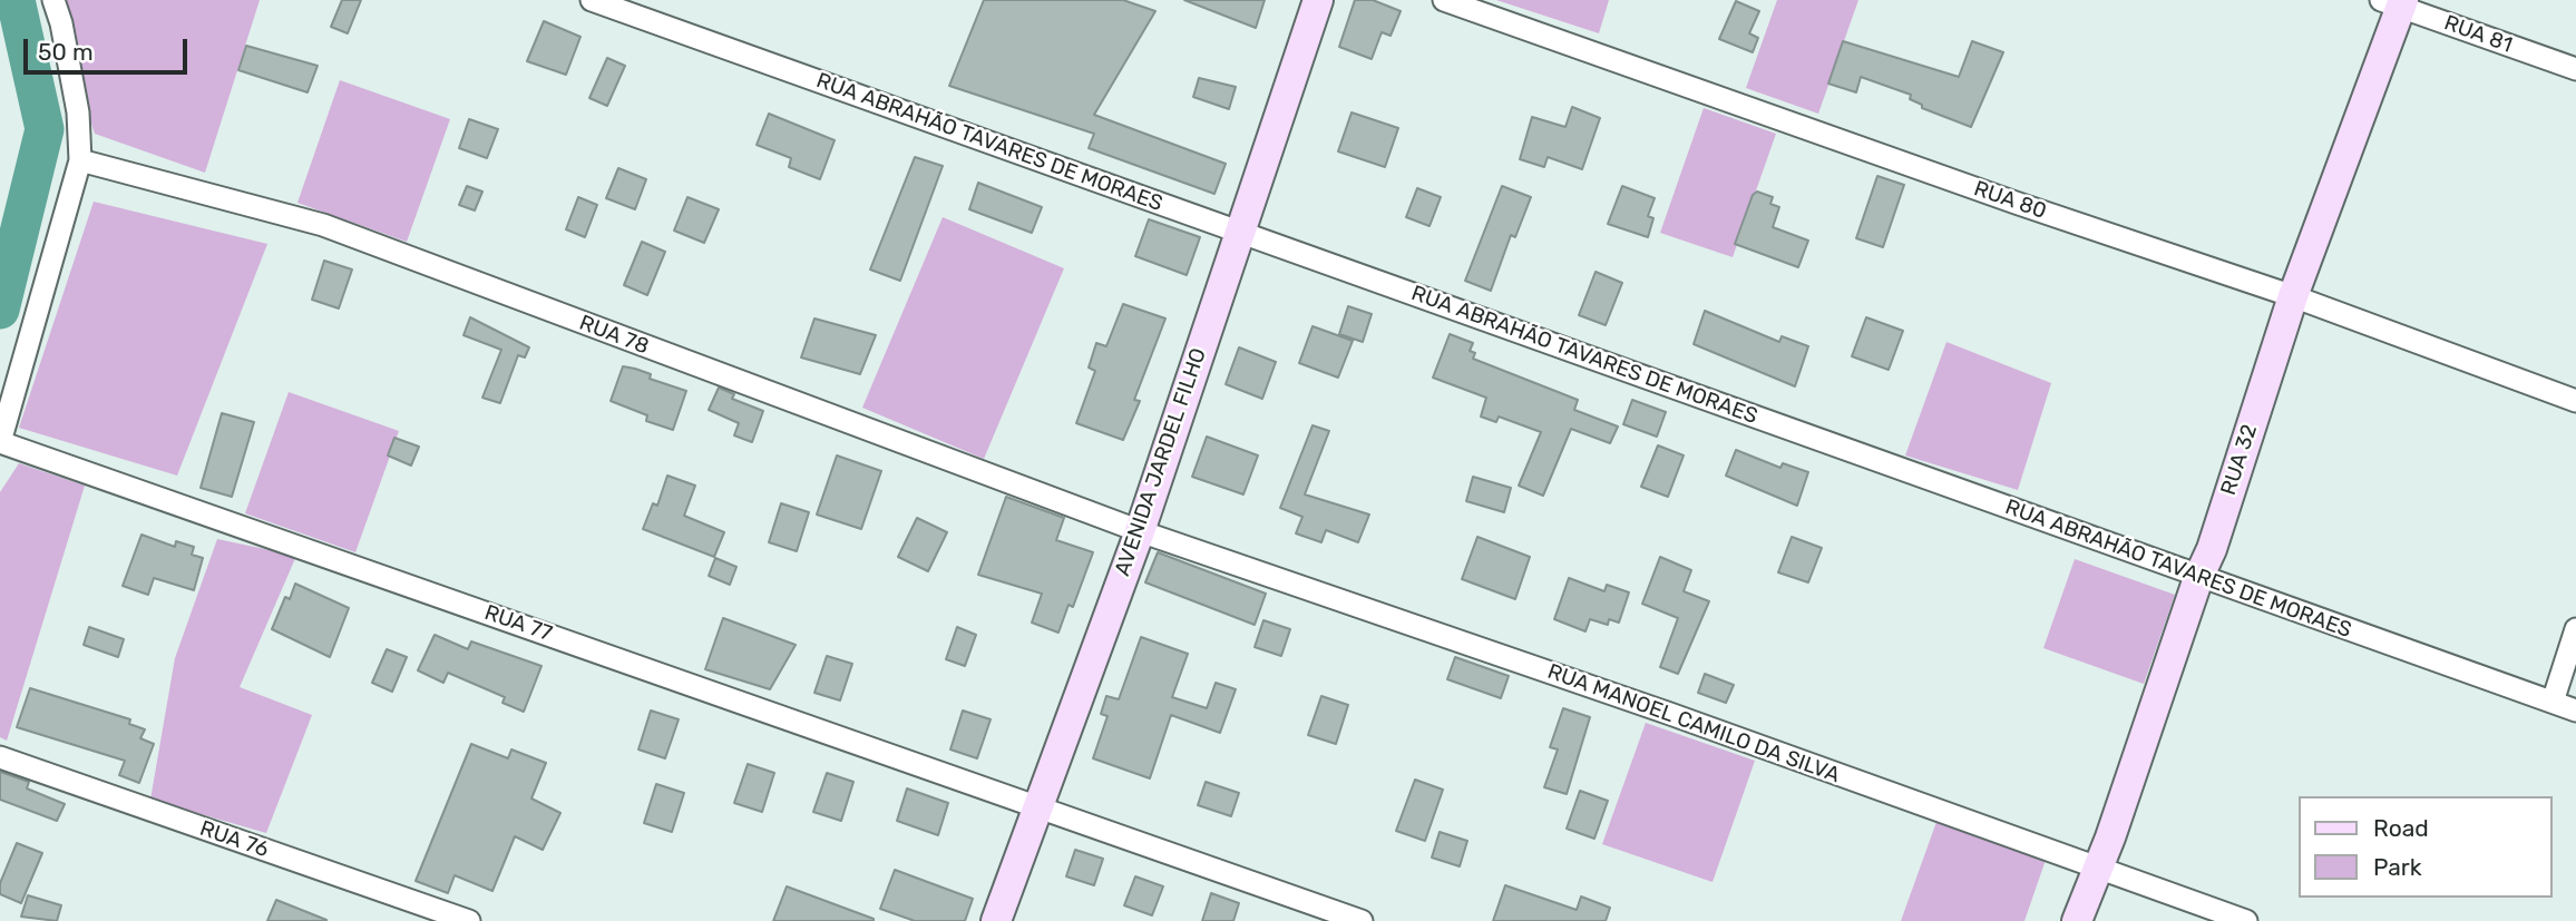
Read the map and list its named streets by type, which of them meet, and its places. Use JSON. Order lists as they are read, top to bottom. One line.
{"streets":{"main road":["RUA 32","AVENIDA JARDEL FILHO"],"street":["RUA 81","RUA ABRAHÃO TAVARES DE MORAES","RUA 80","RUA 78","RUA 77","RUA MANOEL CAMILO DA SILVA","RUA 76"]},"crossings":[["RUA 81","RUA 32"],["RUA ABRAHÃO TAVARES DE MORAES","RUA 32"],["RUA ABRAHÃO TAVARES DE MORAES","AVENIDA JARDEL FILHO"],["RUA 80","RUA 32"],["RUA 78","AVENIDA JARDEL FILHO"],["RUA 78","RUA MANOEL CAMILO DA SILVA"],["RUA 32","RUA MANOEL CAMILO DA SILVA"],["AVENIDA JARDEL FILHO","RUA 77"],["AVENIDA JARDEL FILHO","RUA MANOEL CAMILO DA SILVA"]],"legend":["Road","Park"],"scale_bar":"50 m"}
